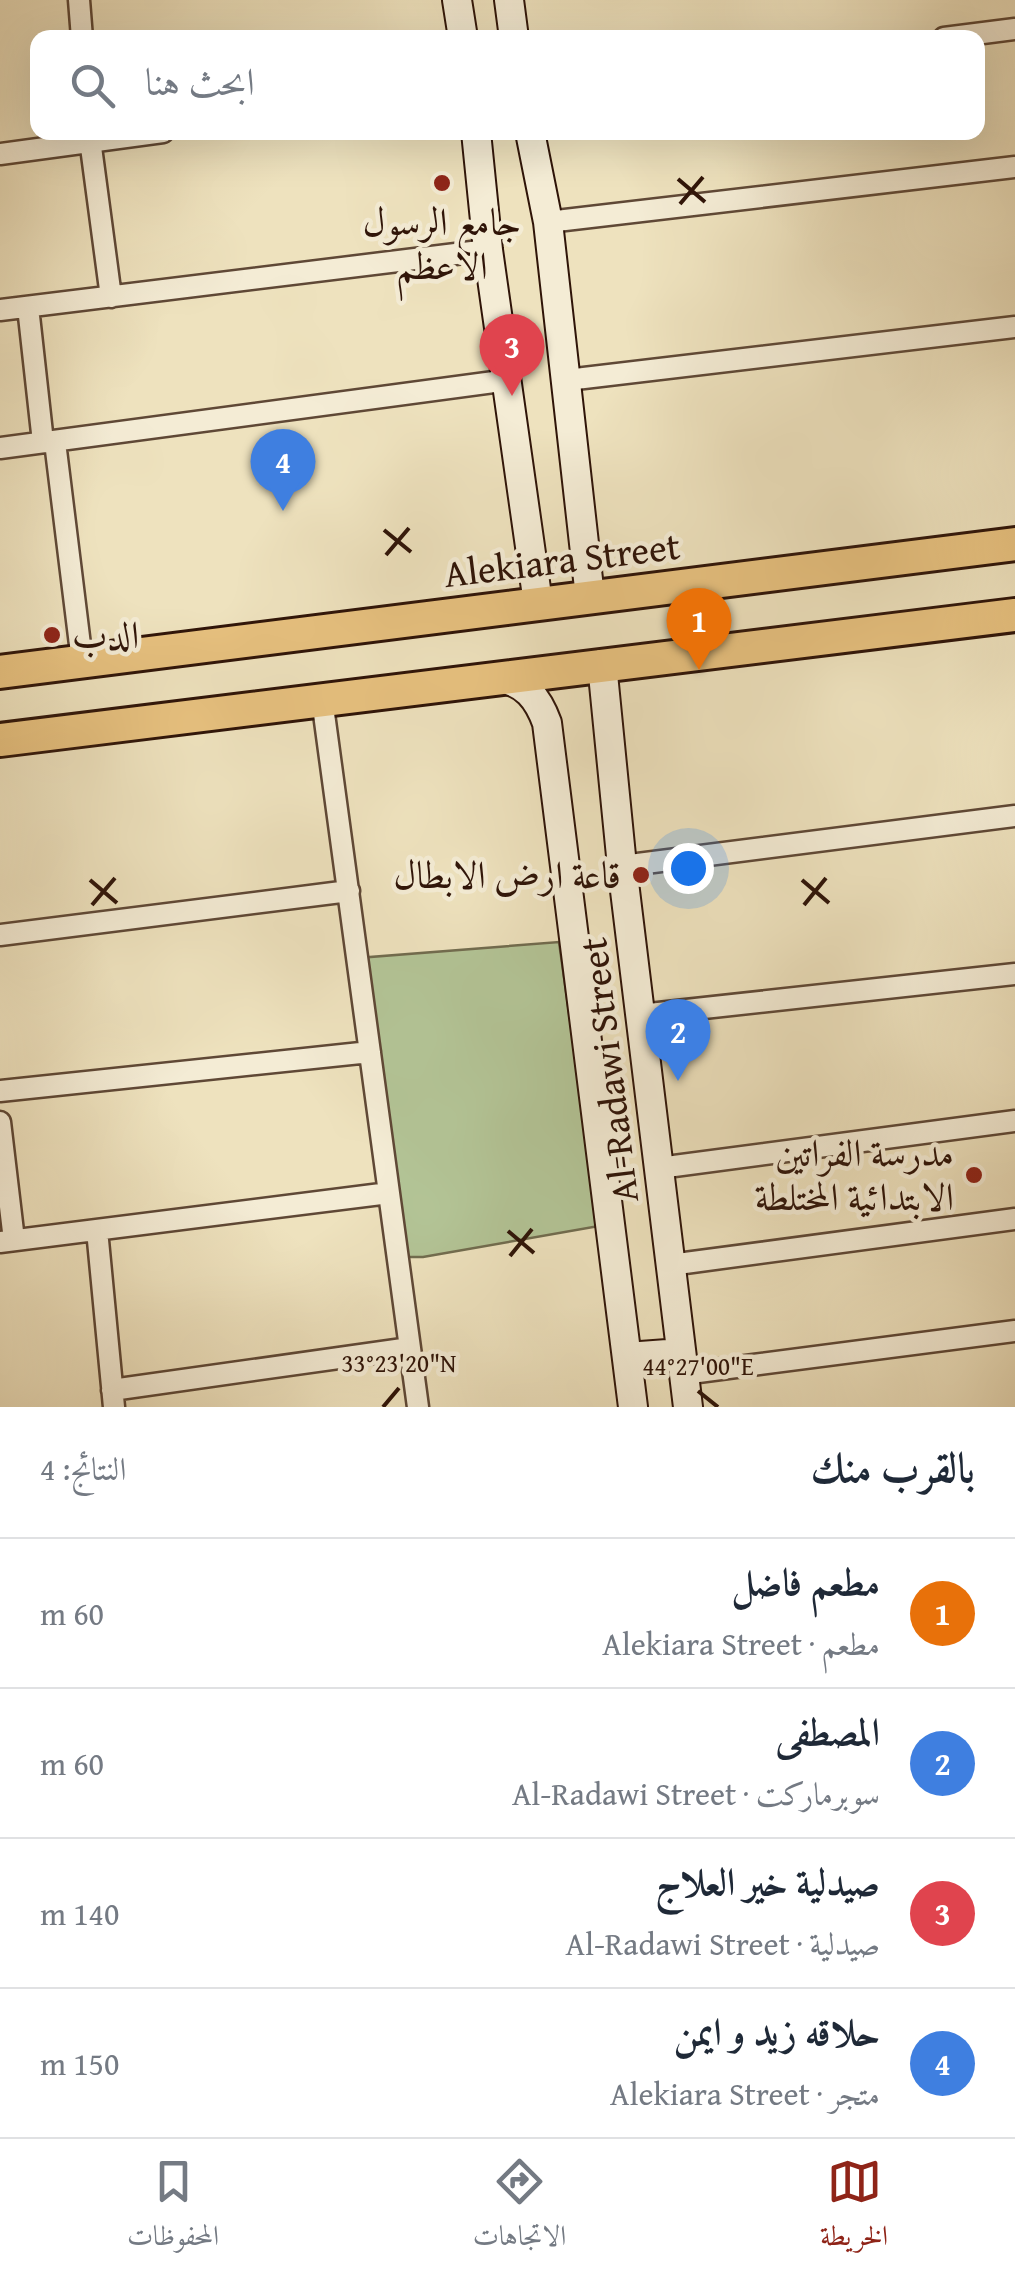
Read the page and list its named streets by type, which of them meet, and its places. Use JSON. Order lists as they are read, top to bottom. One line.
{"streets":{"main road":["Alekiara Street"],"street":["Al-Radawi Street"]},"places":["جامع الرسول الاعظم","الدب","قاعة ارض الابطال","مدرسة الفراتين الابتدائية المختلطة"],"page":{"search":"ابحث هنا","pins":["3","4","1","2"],"heading":["بالقرب منك","النتائج: 4"],"list":[{"mark":"1","name":"مطعم فاضل","note":"مطعم · Alekiara Street","value":"60 m"},{"mark":"2","name":"المصطفى","note":"سوبرماركت · Al-Radawi Street","value":"60 m"},{"mark":"3","name":"صيدلية خير العلاج","note":"صيدلية · Al-Radawi Street","value":"140 m"},{"mark":"4","name":"حلاقه زيد و ايمن","note":"متجر · Alekiara Street","value":"150 m"}],"nav":["الخريطة","الاتجاهات","المحفوظات"]},"coordinates":["33°23'20\"N","44°27'00\"E"]}
